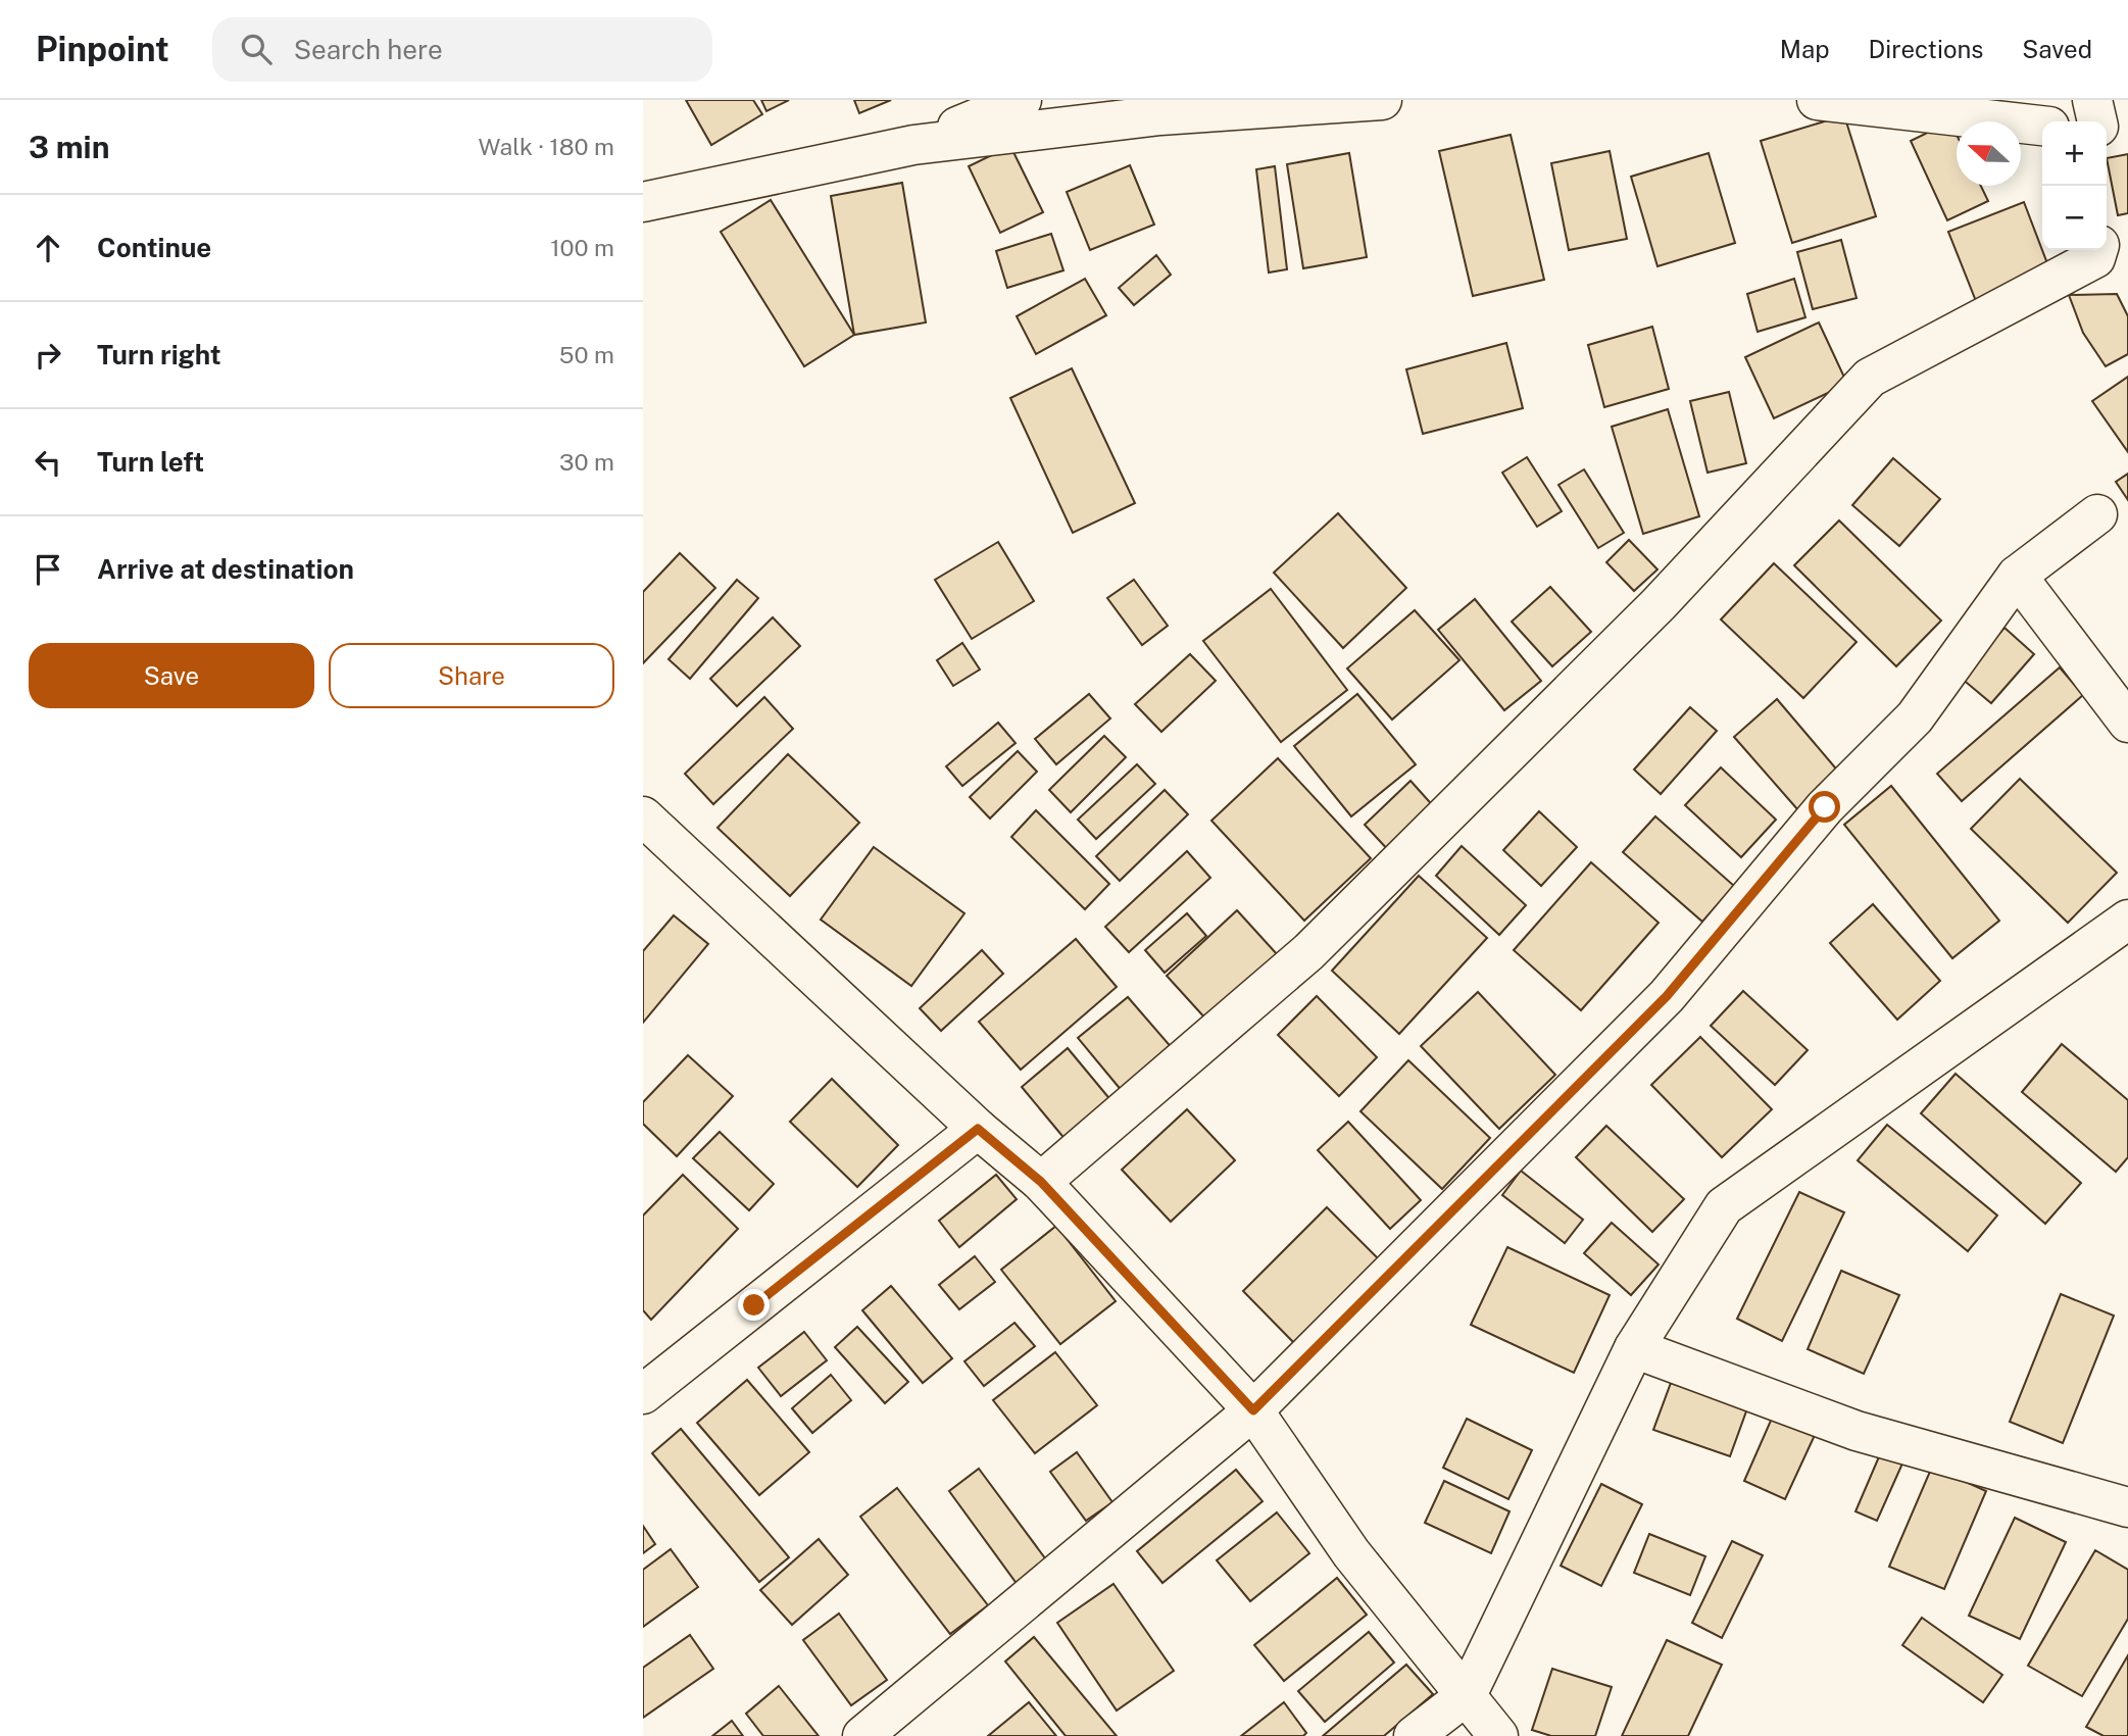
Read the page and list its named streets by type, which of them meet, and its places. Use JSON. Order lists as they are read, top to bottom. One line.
{"north":"left","page":{"header":"Pinpoint","search":"Search here","nav":["Map","Directions","Saved"],"heading":["3 min","Walk · 180 m"],"map_buttons":["+","−"],"list":[["Continue","100 m"],["Turn right","50 m"],["Turn left","30 m"],"Arrive at destination"],"buttons":["Save","Share"]}}
